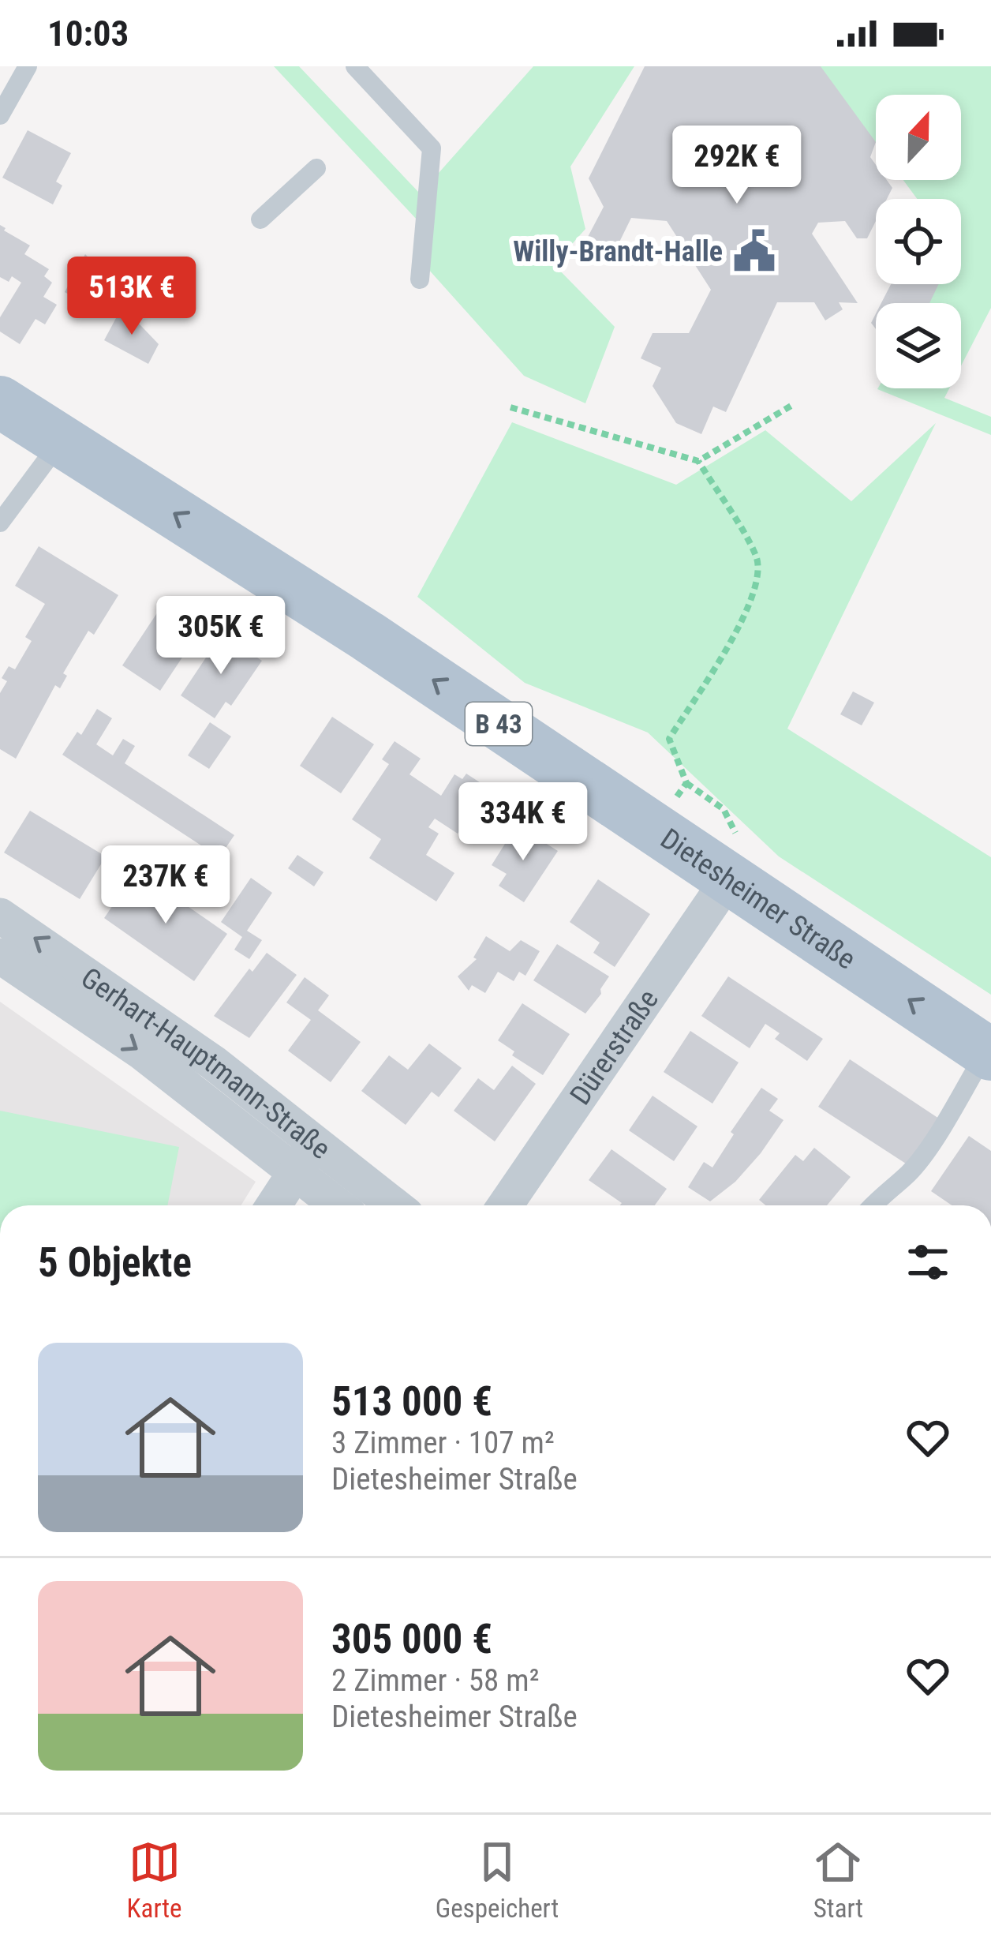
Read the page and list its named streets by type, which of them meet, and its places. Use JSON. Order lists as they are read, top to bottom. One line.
{"streets":{"main road":["B 43","Dietesheimer Straße"],"street":["Dürerstraße","Gerhart-Hauptmann-Straße"]},"crossings":[["Dietesheimer Straße","Dürerstraße"]],"one_way":["Dietesheimer Straße"],"places":{"public building":["Willy-Brandt-Halle"]},"north":"top","page":{"status":"10:03","price":["292K €","513K €","305K €","334K €","237K €"],"heading":"5 Objekte","list":[{"name":"513 000 €","note":"3 Zimmer · 107 m² · Dietesheimer Straße"},{"name":"305 000 €","note":"2 Zimmer · 58 m² · Dietesheimer Straße"}],"tabs":["Karte","Gespeichert","Start"]}}
